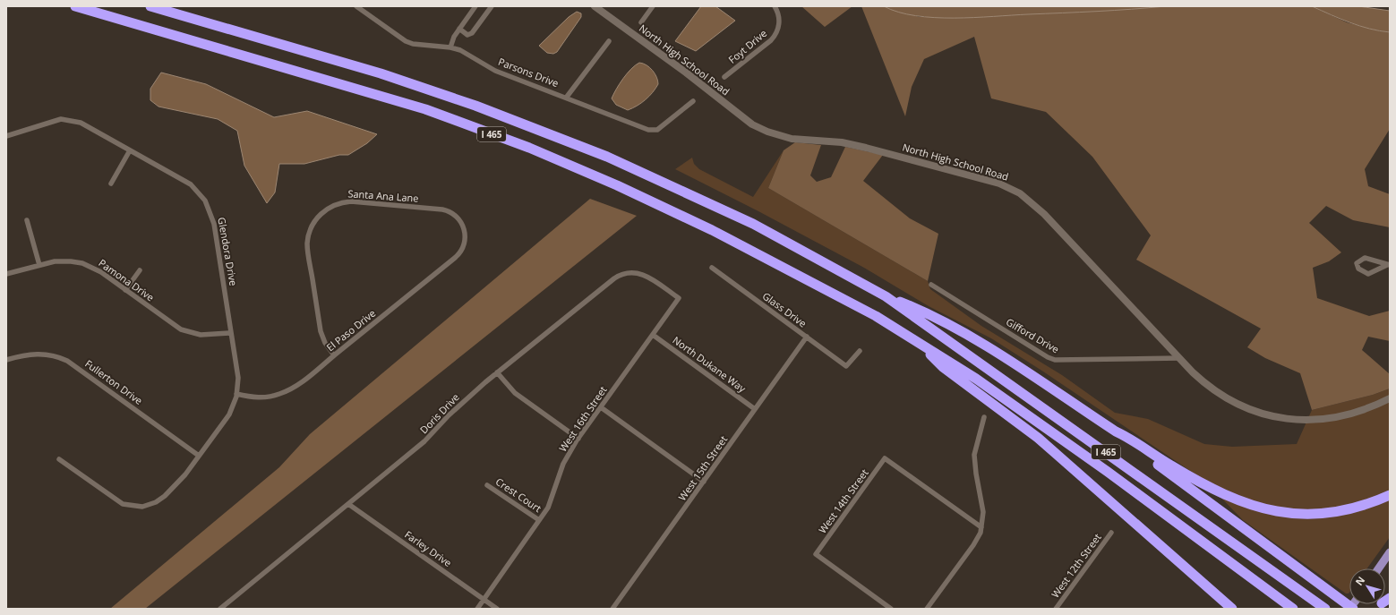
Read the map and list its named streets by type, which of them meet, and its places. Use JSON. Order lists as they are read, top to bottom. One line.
{"streets":{"highway":["I 465"],"street":["Foyt Drive","North High School Road","Parsons Drive","Santa Ana Lane","Glendora Drive","Pamona Drive","Glass Drive","El Paso Drive","Gifford Drive","North Dukane Way","Fullerton Drive","Doris Drive","West 16th Street","West 15th Street","Crest Court","West 14th Street","Farley Drive","West 12th Street"]},"crossings":[["North High School Road","Gifford Drive"],["Santa Ana Lane","El Paso Drive"],["Glendora Drive","Pamona Drive"],["Glendora Drive","El Paso Drive"],["Glendora Drive","Fullerton Drive"],["Glass Drive","West 15th Street"],["North Dukane Way","West 16th Street"],["North Dukane Way","West 15th Street"],["Doris Drive","West 16th Street"],["Doris Drive","Farley Drive"],["West 16th Street","Crest Court"],["West 16th Street","Farley Drive"]],"north":"top left"}
